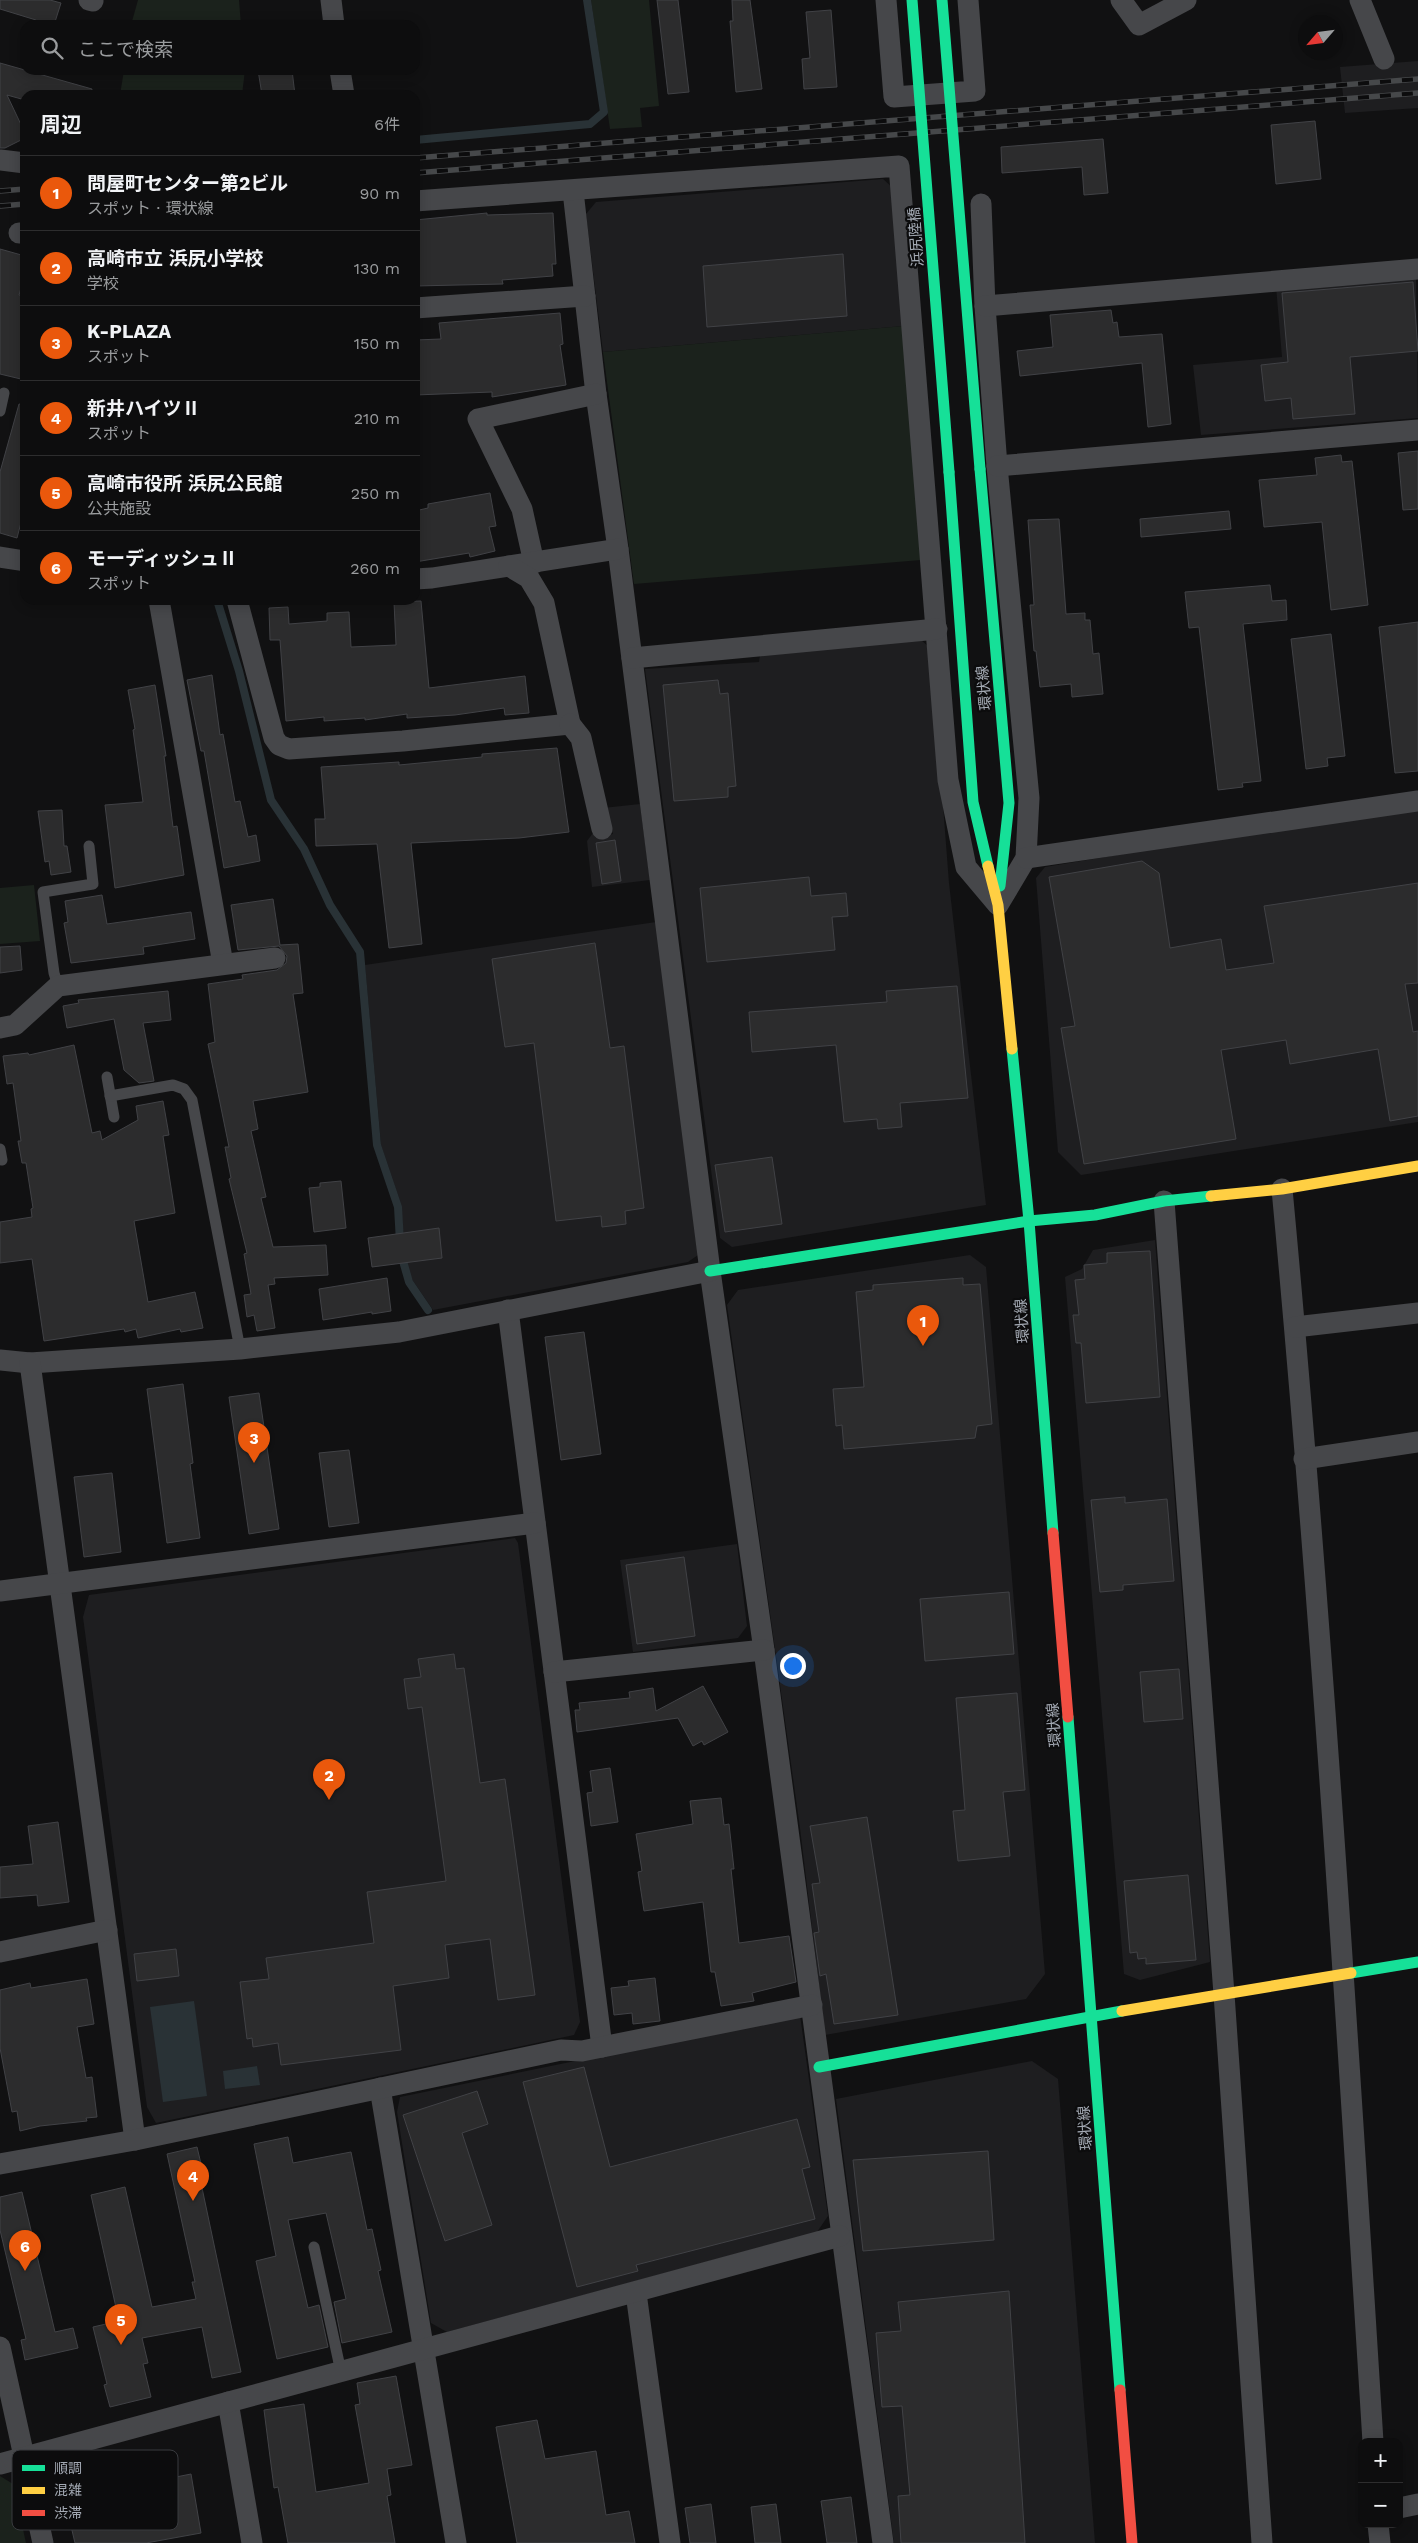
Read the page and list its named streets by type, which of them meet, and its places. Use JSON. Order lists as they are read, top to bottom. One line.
{"streets":{"street":["浜尻陸橋","環状線"]},"crossings":[["浜尻陸橋","環状線"]],"legend":["順調","混雑","渋滞"],"north":"bottom left","page":{"search":"ここで検索","heading":["周辺","6件"],"list":[{"mark":"1","name":"問屋町センター第2ビル","note":"スポット · 環状線","value":"90 m"},{"mark":"2","name":"高崎市立 浜尻小学校","note":"学校","value":"130 m"},{"mark":"3","name":"K-PLAZA","note":"スポット","value":"150 m"},{"mark":"4","name":"新井ハイツⅡ","note":"スポット","value":"210 m"},{"mark":"5","name":"高崎市役所 浜尻公民館","note":"公共施設","value":"250 m"},{"mark":"6","name":"モーディッシュⅡ","note":"スポット","value":"260 m"}],"pins":["1","3","2","4","6","5"],"map_buttons":["+","−"]}}
